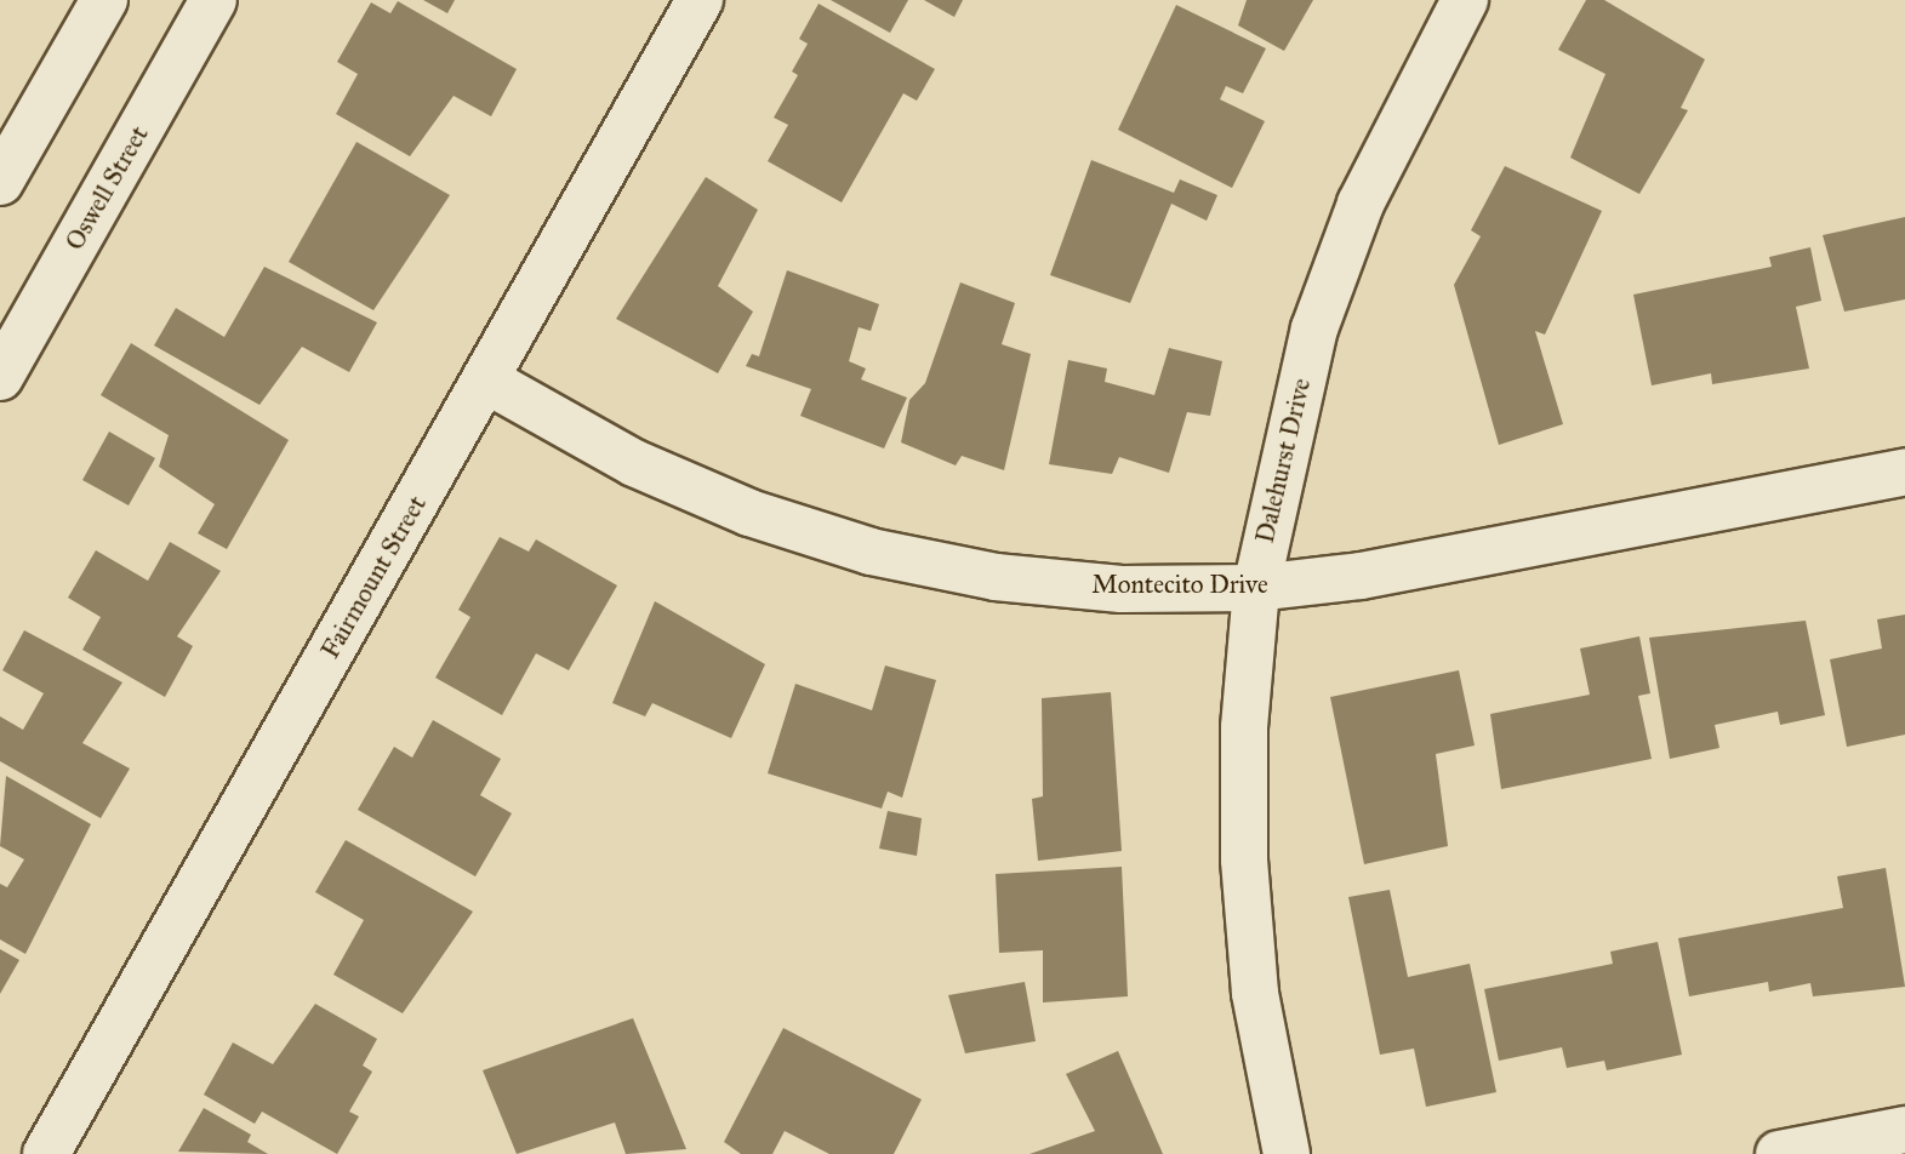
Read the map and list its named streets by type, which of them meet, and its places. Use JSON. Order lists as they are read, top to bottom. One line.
{"streets":{"street":["Oswell Street","Dalehurst Drive","Fairmount Street","Montecito Drive"]},"crossings":[["Dalehurst Drive","Montecito Drive"],["Fairmount Street","Montecito Drive"]]}
